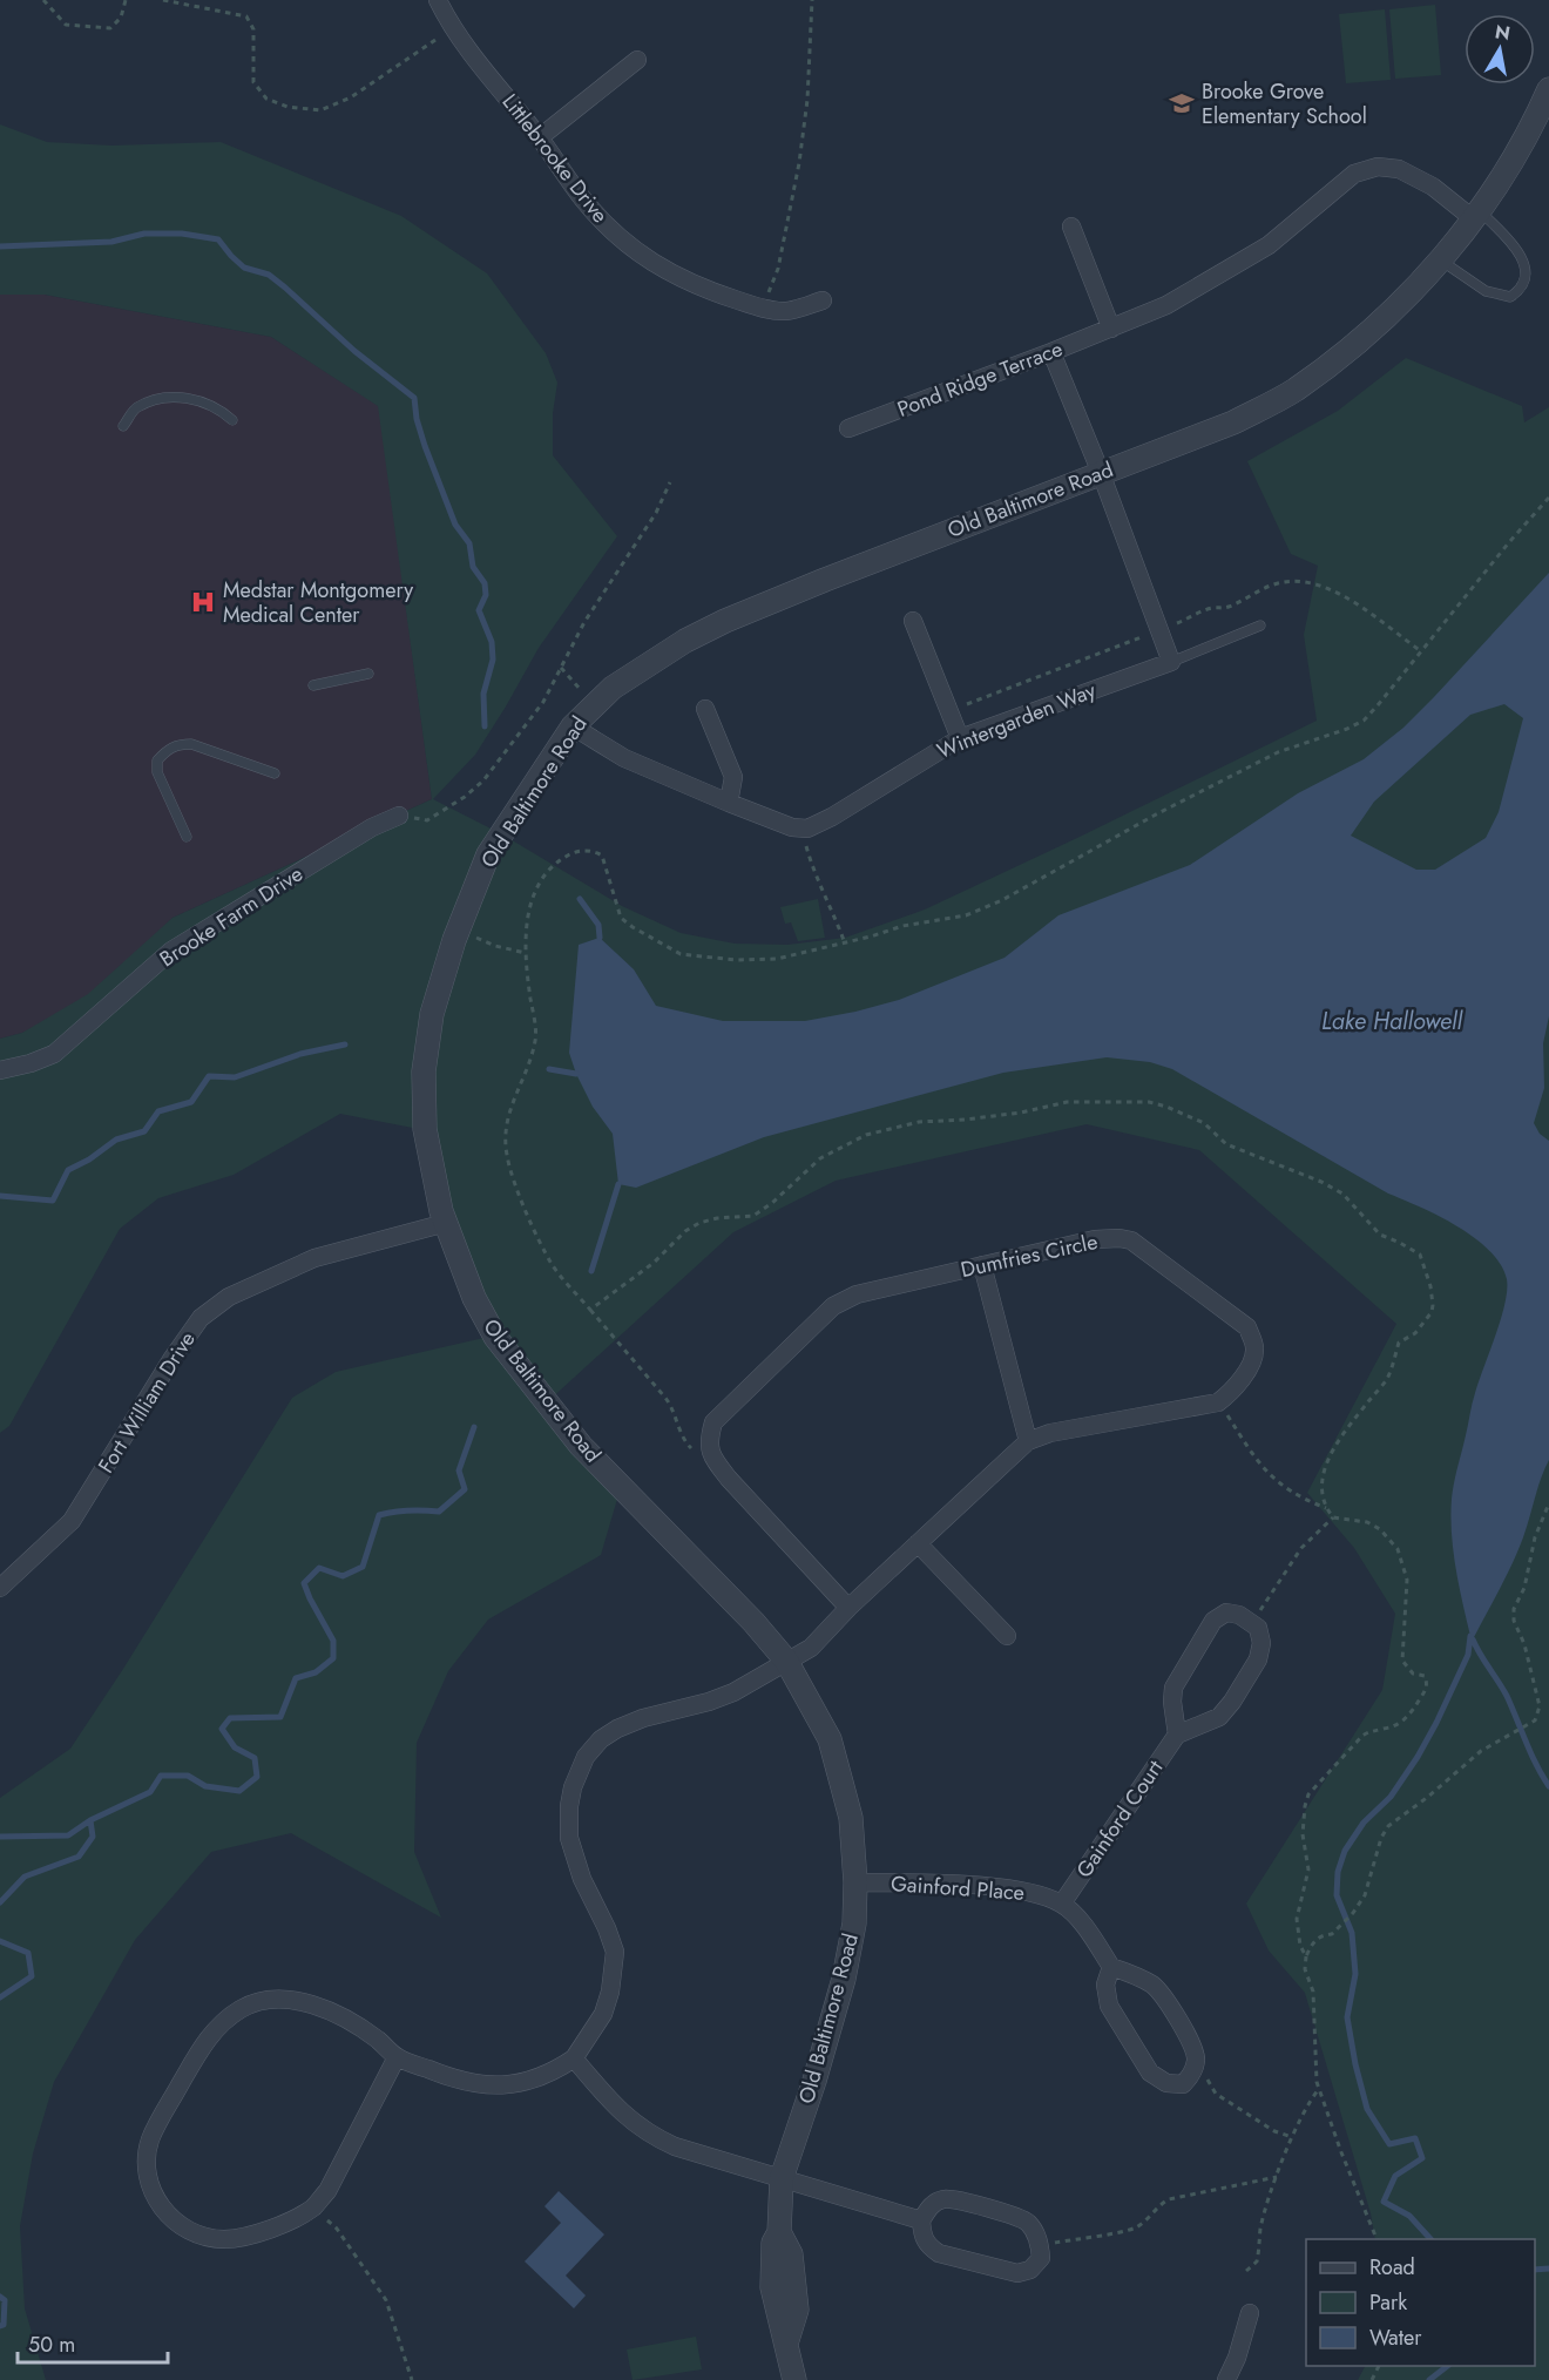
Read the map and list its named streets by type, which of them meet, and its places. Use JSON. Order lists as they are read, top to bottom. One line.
{"streets":{"street":["Littlebrooke Drive","Pond Ridge Terrace","Old Baltimore Road","Wintergarden Way","Brooke Farm Drive","Dumfries Circle","Fort William Drive","Gainford Court","Gainford Place"]},"crossings":[["Pond Ridge Terrace","Old Baltimore Road"],["Old Baltimore Road","Fort William Drive"],["Old Baltimore Road","Gainford Place"],["Gainford Court","Gainford Place"]],"water":["Lake Hallowell"],"places":{"school or university":["Brooke Grove Elementary School"],"hospital":["Medstar Montgomery Medical Center"]},"legend":["Road","Park","Water"],"scale_bar":"50 m","north":"top"}
